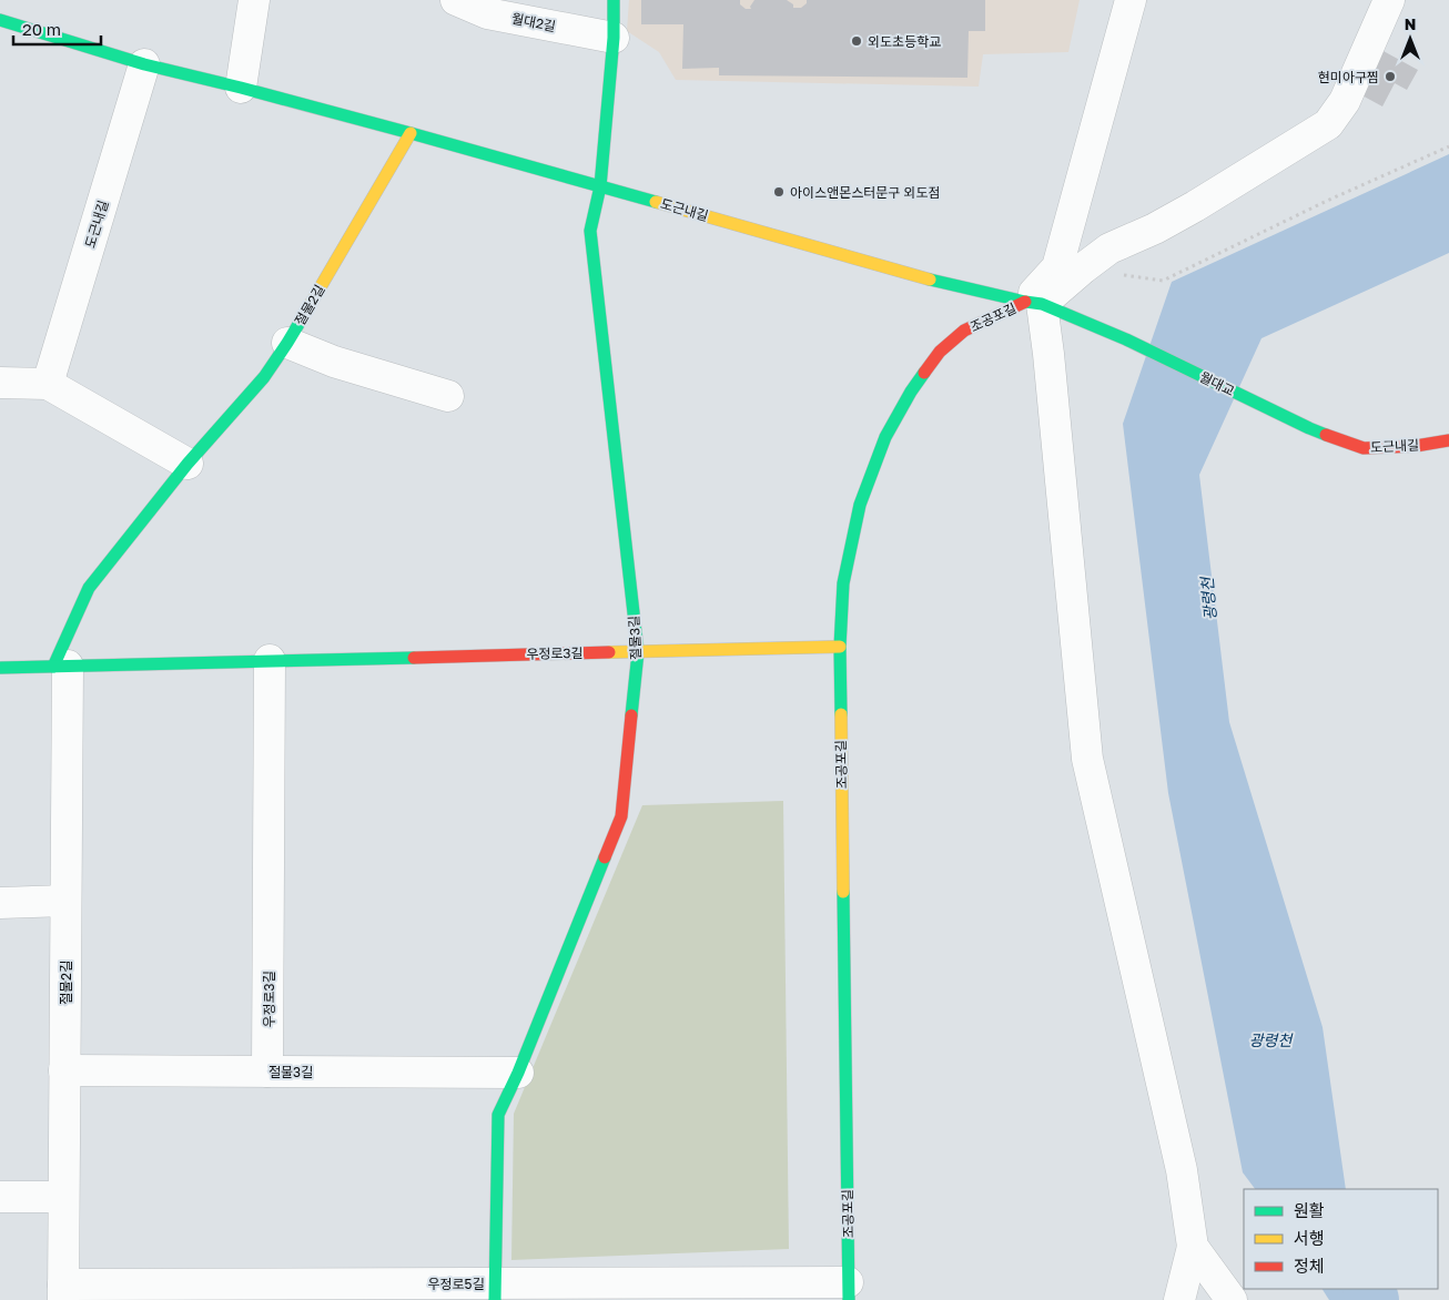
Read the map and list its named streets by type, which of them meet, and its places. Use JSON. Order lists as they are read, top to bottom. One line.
{"streets":{"street":["월대2길","도근내길","절물2길","조공포길","월대교","절물3길","우정로3길","우정로5길"]},"crossings":[["도근내길","절물2길"],["도근내길","조공포길"],["도근내길","월대교"],["도근내길","절물3길"],["절물2길","절물3길"],["절물2길","우정로3길"],["절물2길","우정로5길"],["조공포길","우정로3길"],["조공포길","우정로5길"],["절물3길","우정로3길"],["절물3길","우정로5길"]],"water":["광령천"],"places":["외도초등학교","현미아구찜","아이스앤몬스터문구 외도점"],"legend":["원활","서행","정체"],"scale_bar":"20 m","north":"top"}
